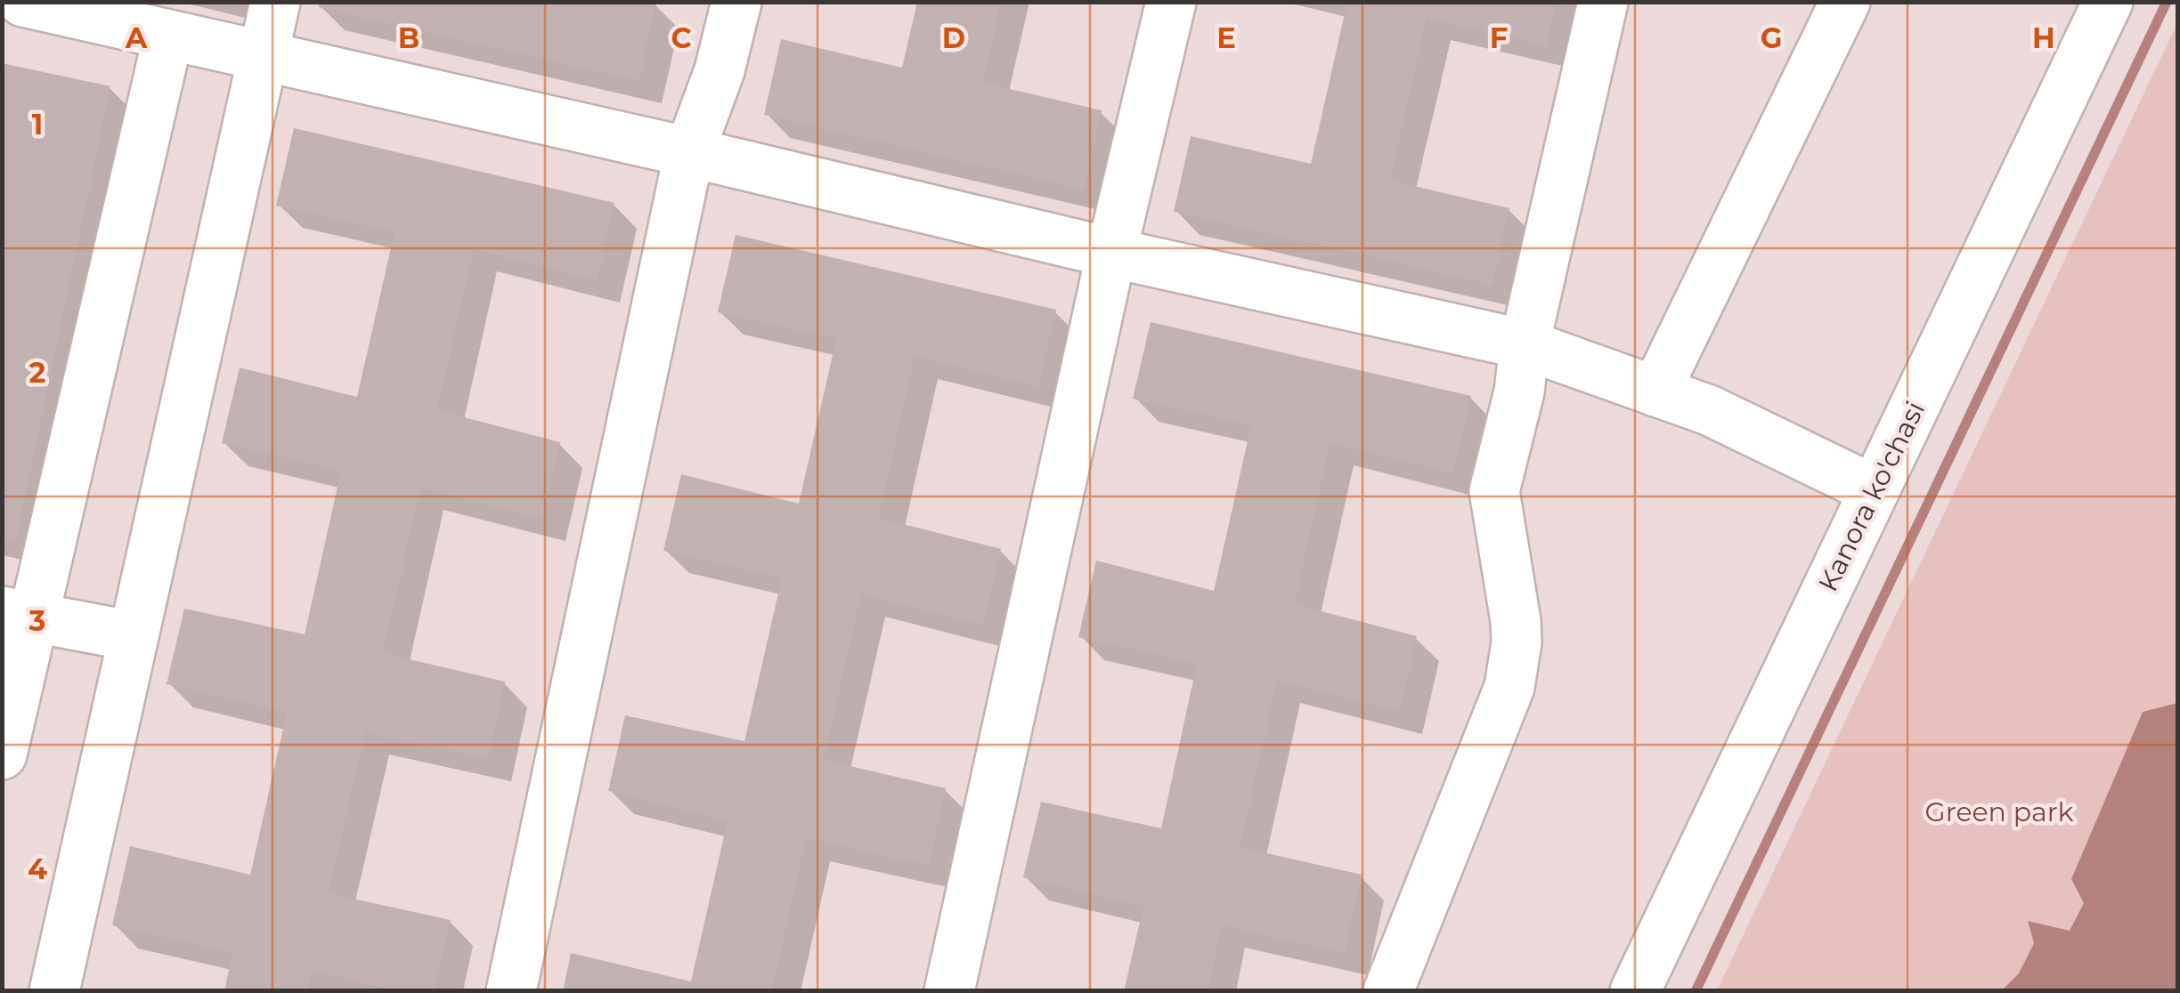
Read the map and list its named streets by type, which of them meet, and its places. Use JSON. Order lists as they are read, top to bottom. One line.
{"streets":{"street":["Kanora ko'chasi"]},"parks":["Green park"],"grid":{"columns":["A","B","C","D","E","F","G","H"],"rows":["1","2","3","4"]}}
